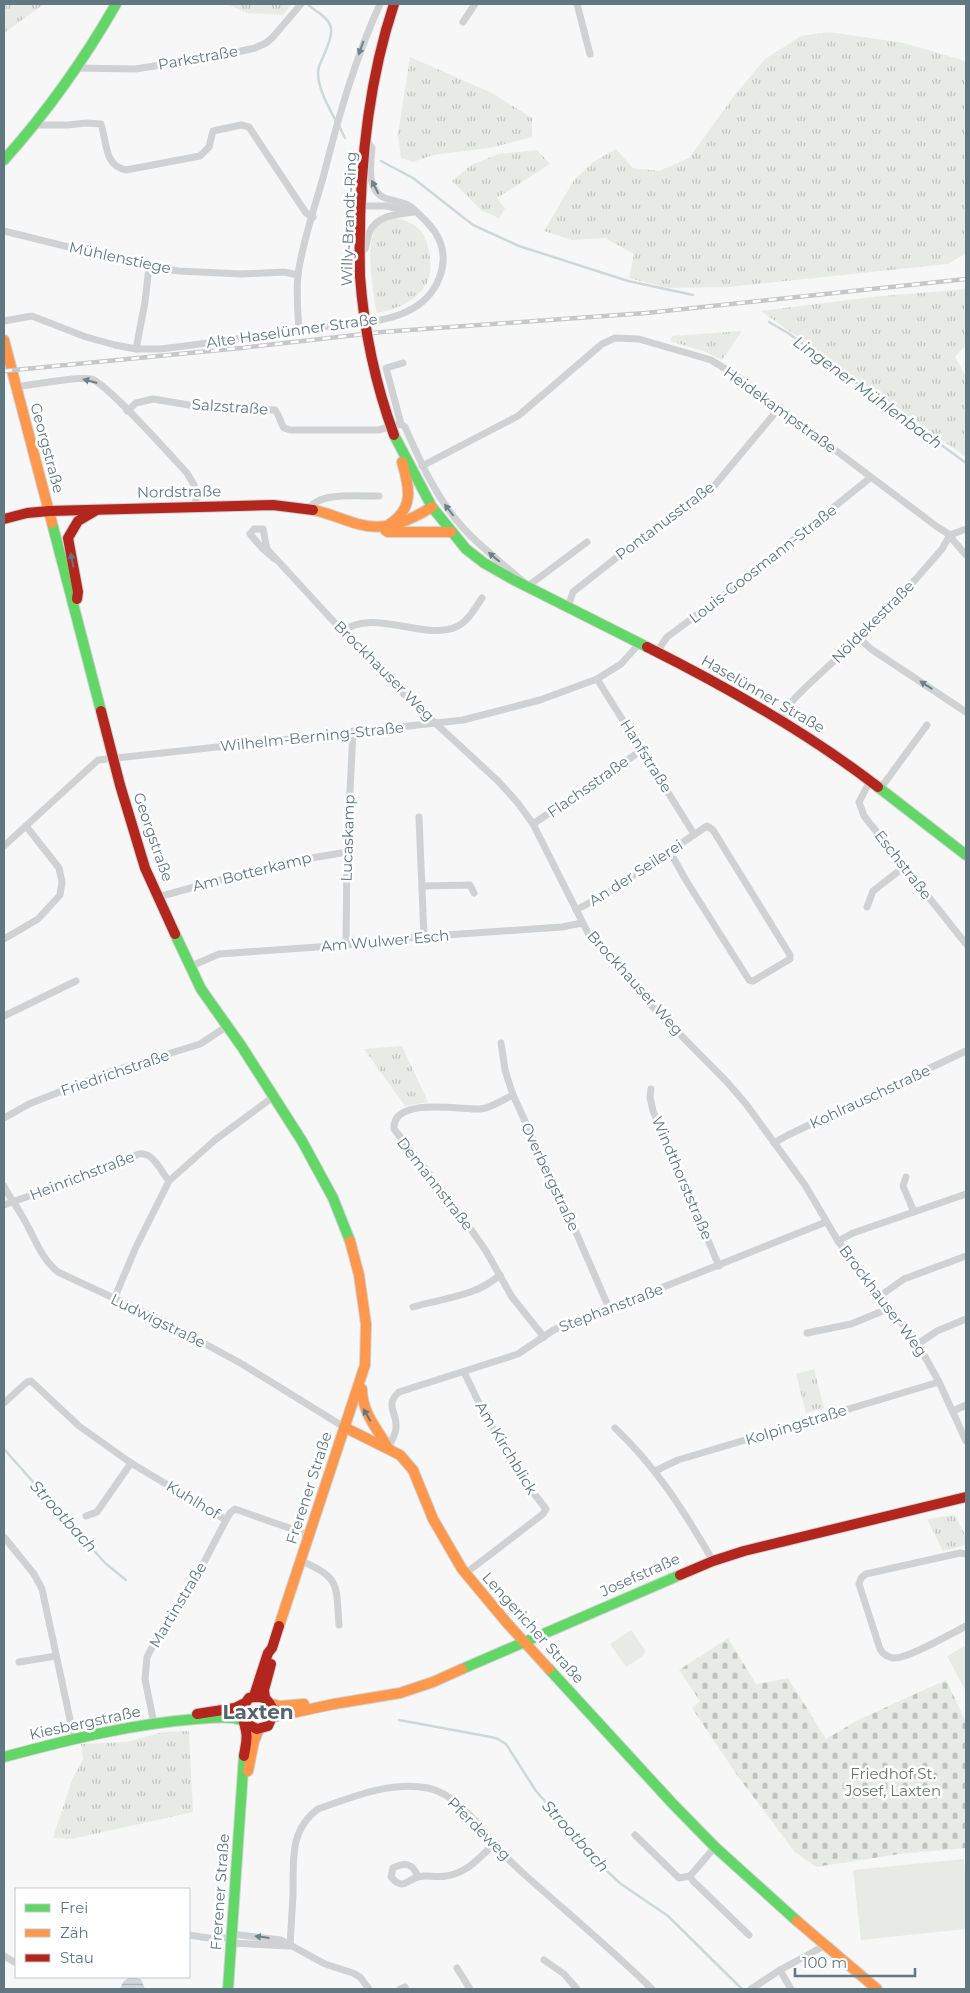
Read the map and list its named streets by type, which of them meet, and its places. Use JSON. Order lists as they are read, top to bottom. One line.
{"streets":{"main road":["Willy-Brandt-Ring","Georgstraße","Nordstraße","Haselünner Straße","Frerener Straße","Josefstraße","Lengericher Straße","Kiesbergstraße"],"street":["Parkstraße","Mühlenstiege","Alte Haselünner Straße","Salzstraße","Heidekampstraße","Pontanusstraße","Louis-Goosmann-Straße","Nöldekestraße","Brockhauser Weg","Wilhelm-Berning-Straße","Hanfstraße","Flachsstraße","Lucaskamp","Eschstraße","Am Botterkamp","An der Seilerei","Am Wulwer Esch","Friedrichstraße","Kohlrauschstraße","Heinrichstraße","Overbergstraße","Windthorststraße","Demannstraße","Stephanstraße","Ludwigstraße","Kolpingstraße","Am Kirchblick","Kuhlhof","Martinstraße","Pferdeweg"]},"crossings":[["Willy-Brandt-Ring","Mühlenstiege"],["Willy-Brandt-Ring","Alte Haselünner Straße"],["Willy-Brandt-Ring","Nordstraße"],["Willy-Brandt-Ring","Haselünner Straße"],["Salzstraße","Haselünner Straße"],["Heidekampstraße","Pontanusstraße"],["Heidekampstraße","Louis-Goosmann-Straße"],["Heidekampstraße","Nöldekestraße"],["Heidekampstraße","Haselünner Straße"],["Georgstraße","Nordstraße"],["Georgstraße","Wilhelm-Berning-Straße"],["Georgstraße","Am Botterkamp"],["Georgstraße","Am Wulwer Esch"],["Georgstraße","Friedrichstraße"],["Georgstraße","Frerener Straße"],["Nordstraße","Haselünner Straße"],["Pontanusstraße","Haselünner Straße"],["Louis-Goosmann-Straße","Haselünner Straße"],["Nöldekestraße","Haselünner Straße"],["Brockhauser Weg","Wilhelm-Berning-Straße"],["Brockhauser Weg","Flachsstraße"],["Brockhauser Weg","An der Seilerei"],["Brockhauser Weg","Am Wulwer Esch"],["Brockhauser Weg","Kohlrauschstraße"],["Brockhauser Weg","Stephanstraße"],["Brockhauser Weg","Kolpingstraße"],["Haselünner Straße","Wilhelm-Berning-Straße"],["Haselünner Straße","Eschstraße"],["Wilhelm-Berning-Straße","Hanfstraße"],["Wilhelm-Berning-Straße","Lucaskamp"],["Hanfstraße","Flachsstraße"],["Hanfstraße","An der Seilerei"],["Lucaskamp","Am Botterkamp"],["Lucaskamp","Am Wulwer Esch"],["Heinrichstraße","Ludwigstraße"],["Overbergstraße","Demannstraße"],["Overbergstraße","Stephanstraße"],["Windthorststraße","Stephanstraße"],["Demannstraße","Stephanstraße"],["Stephanstraße","Am Kirchblick"],["Stephanstraße","Lengericher Straße"],["Ludwigstraße","Frerener Straße"],["Ludwigstraße","Lengericher Straße"],["Am Kirchblick","Lengericher Straße"],["Frerener Straße","Kuhlhof"],["Frerener Straße","Josefstraße"],["Frerener Straße","Lengericher Straße"],["Frerener Straße","Kiesbergstraße"],["Kuhlhof","Martinstraße"],["Josefstraße","Lengericher Straße"],["Josefstraße","Kiesbergstraße"],["Martinstraße","Kiesbergstraße"]],"districts":["Laxten"],"water":["Lingener Mühlenbach","Strootbach"],"parks":["Friedhof St. Josef, Laxten"],"legend":["Frei","Zäh","Stau"],"scale_bar":"100 m"}
